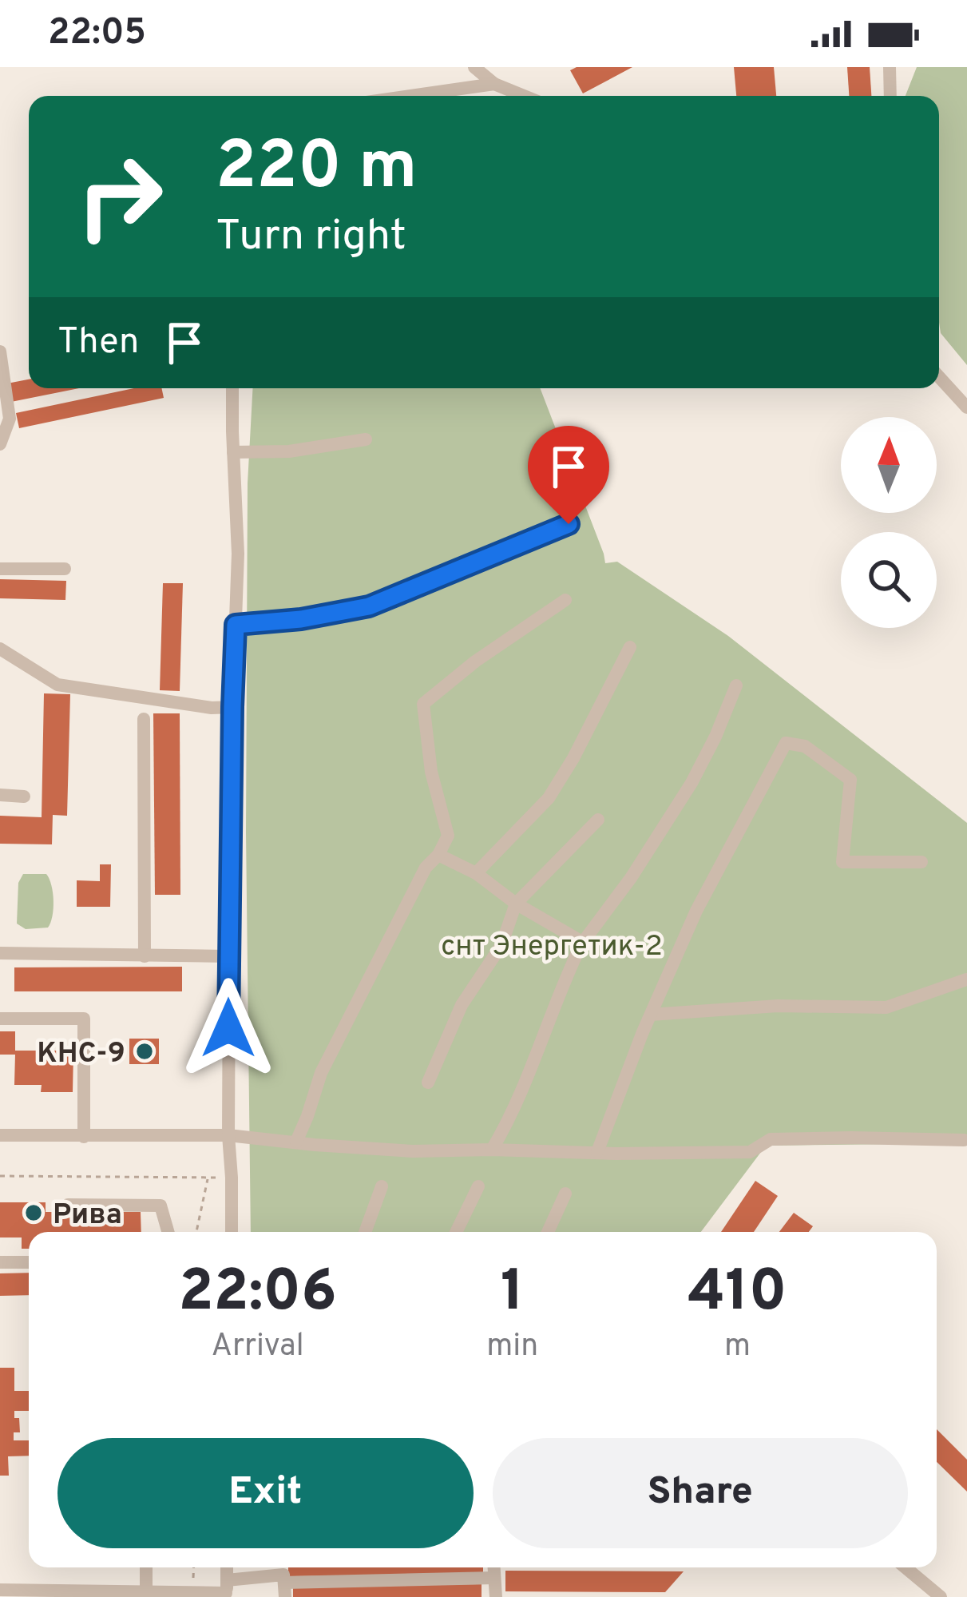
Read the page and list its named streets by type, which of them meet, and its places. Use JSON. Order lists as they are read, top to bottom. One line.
{"parks":["снт Энергетик-2"],"places":["КНС-9","Рива"],"north":"top","page":{"status":"22:05","turn":["220 m","Turn right"],"then":"Then","eta":["22:06","Arrival","1","min","410","m"],"buttons":["Exit","Share"]}}
